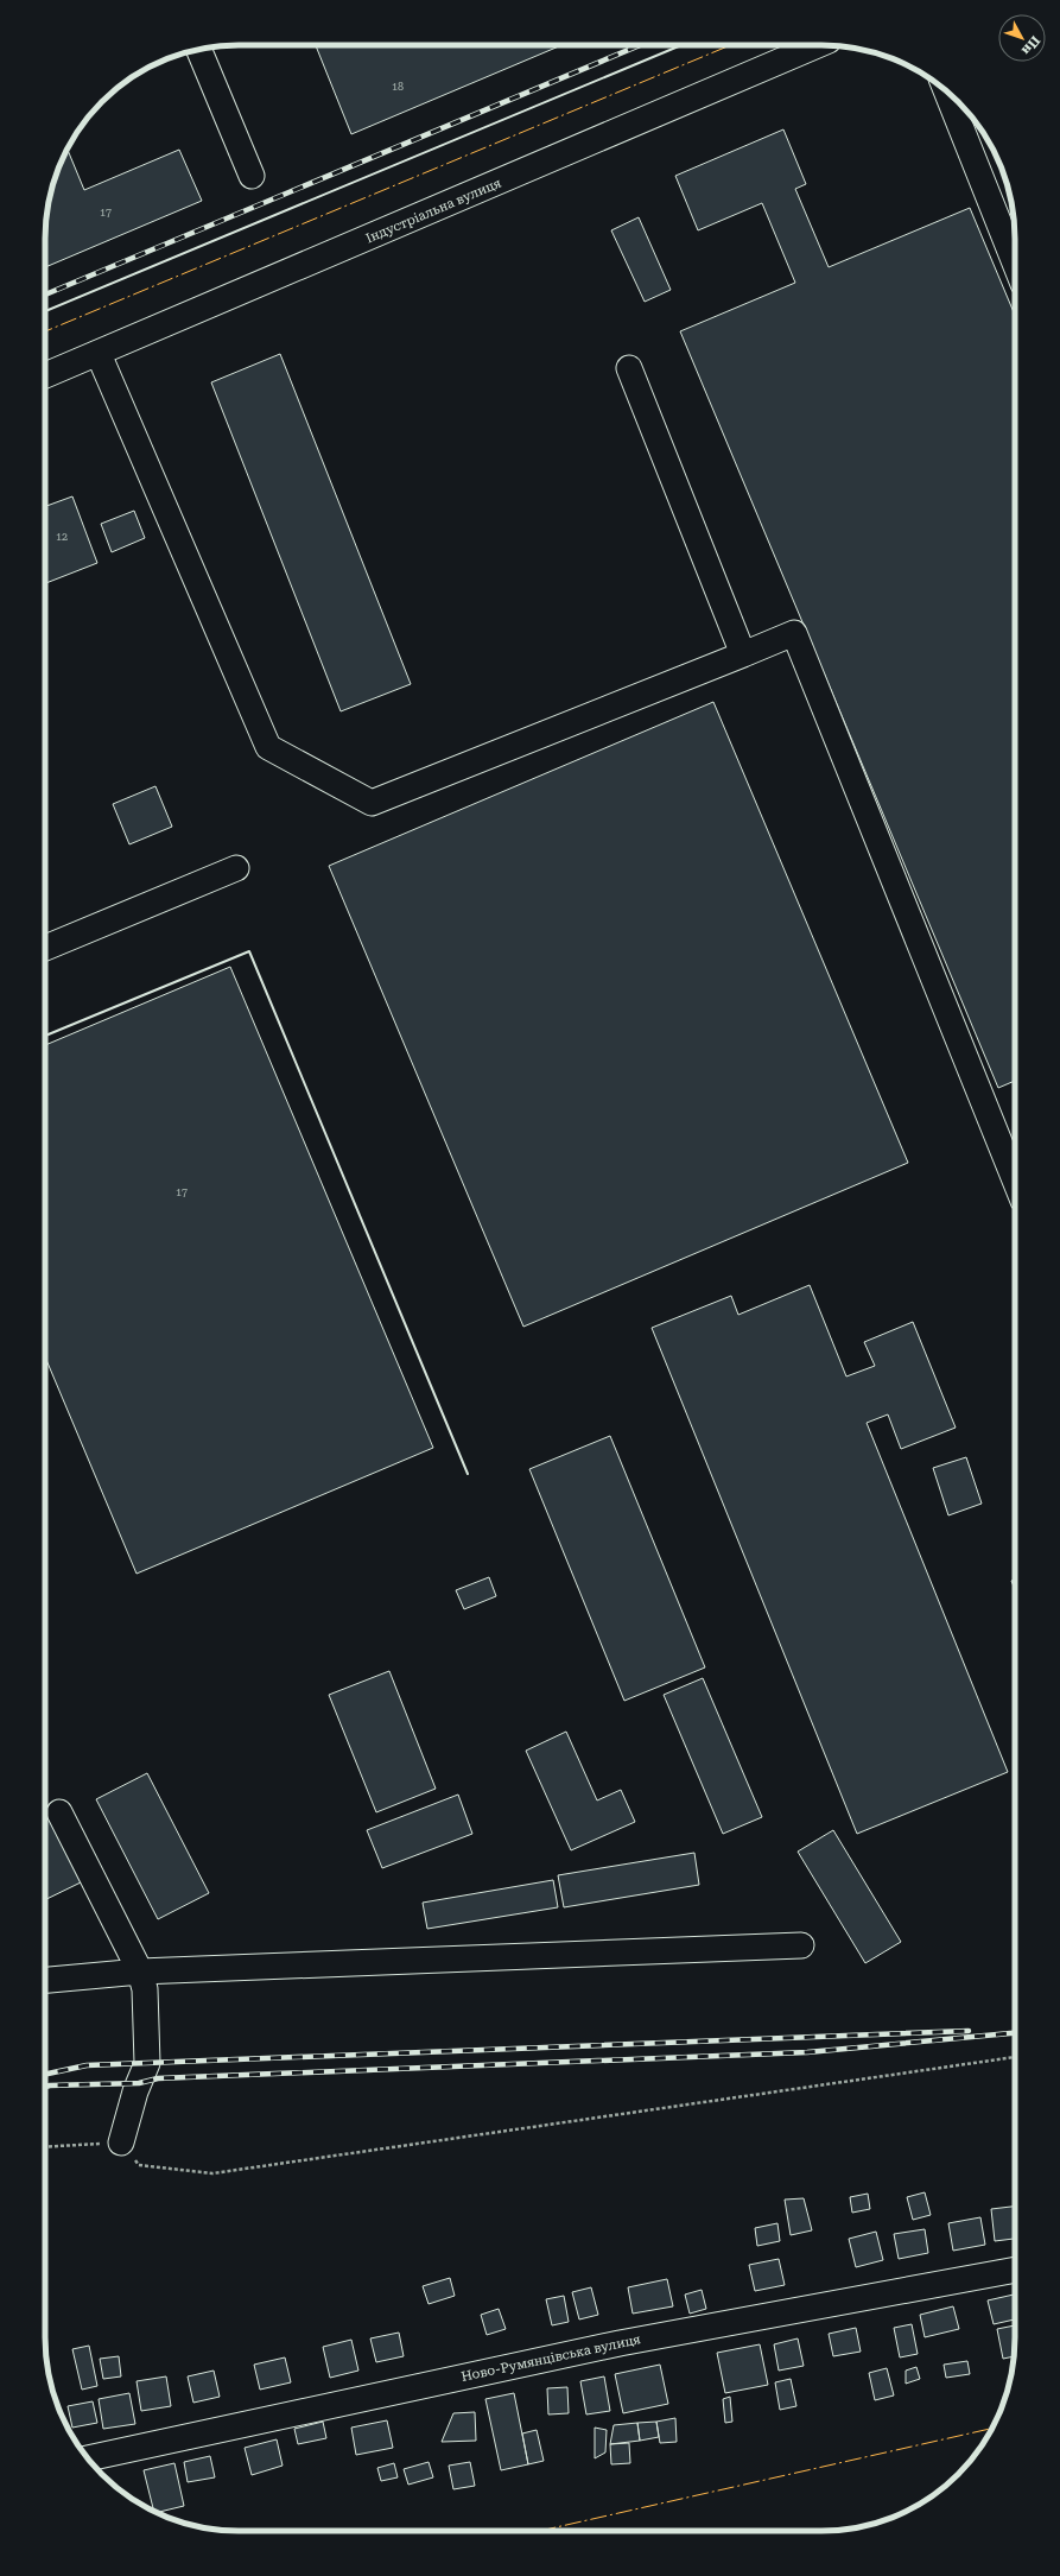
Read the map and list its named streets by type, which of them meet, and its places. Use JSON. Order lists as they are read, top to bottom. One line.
{"streets":{"street":["Індустріальна вулиця","Ново-Румянцівська вулиця"]},"house_numbers":["18","17","12","17"],"north":"bottom right"}
